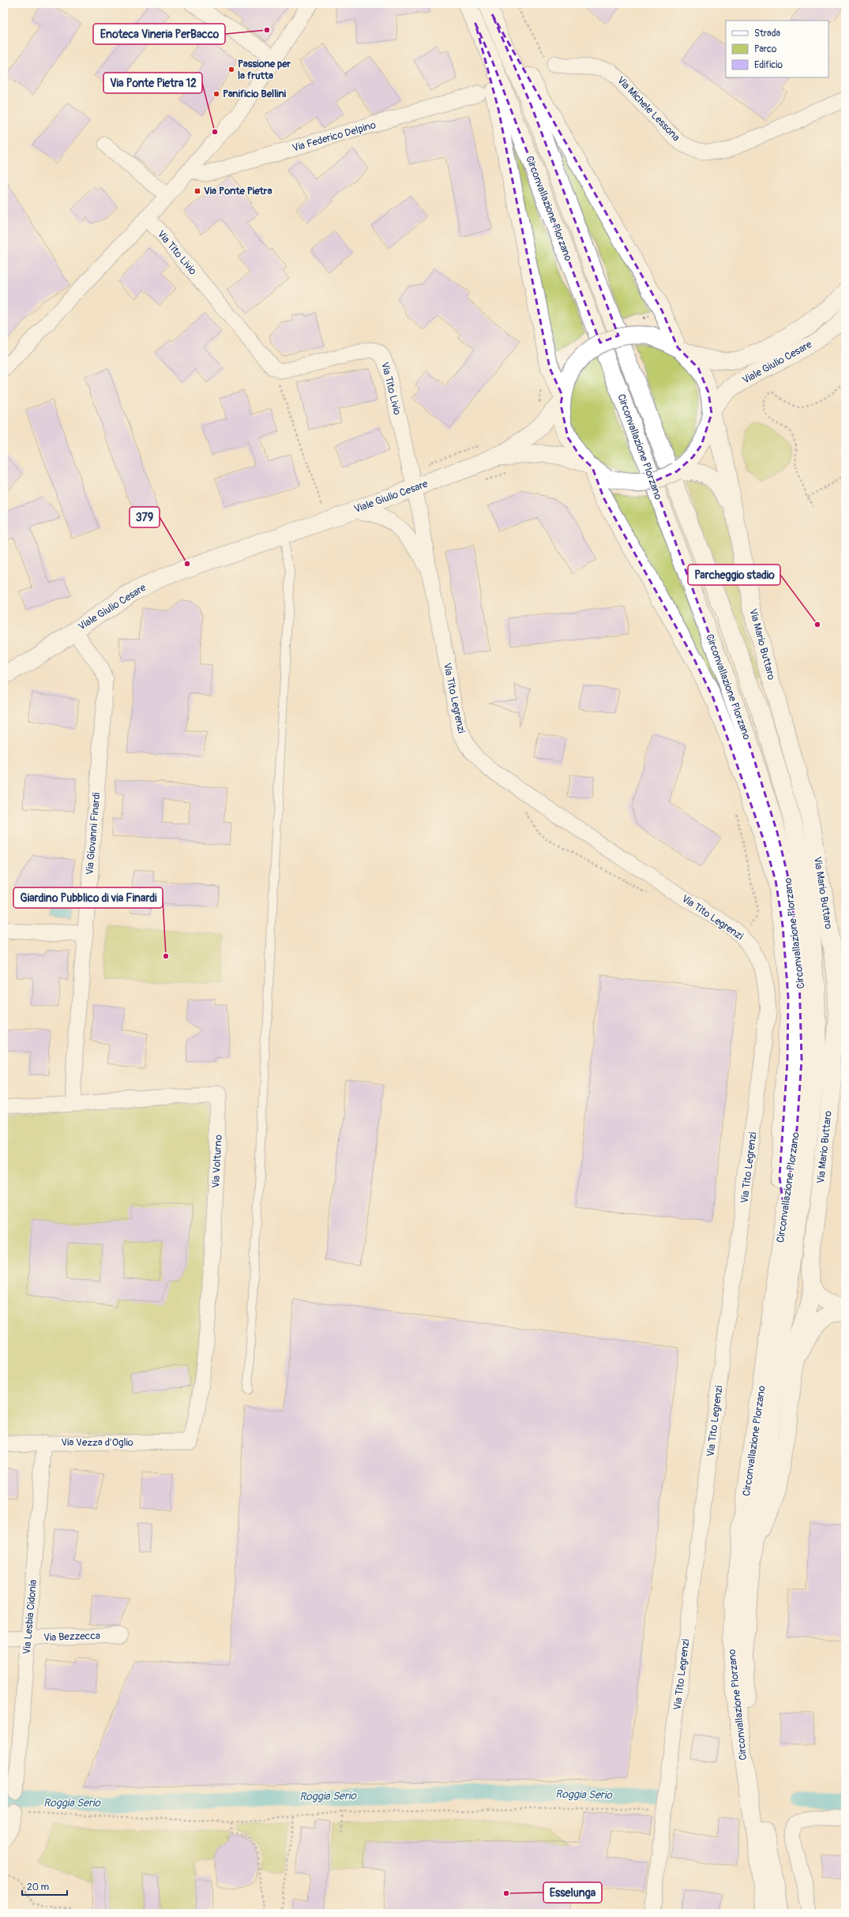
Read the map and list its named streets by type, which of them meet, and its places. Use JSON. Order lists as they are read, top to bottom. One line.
{"streets":{"main road":["Circonvallazione Plorzano","Viale Giulio Cesare","Via Mario Buttaro"],"street":["Via Michele Lessona","Via Federico Delpino","Via Tito Livio","Via Tito Legrenzi","Via Giovanni Finardi","Via Volturno","Via Vezza d'Oglio","Via Lesbia Cidonia","Via Bezzecca"]},"crossings":[["Via Tito Livio","Viale Giulio Cesare"],["Via Tito Livio","Via Tito Legrenzi"],["Viale Giulio Cesare","Via Mario Buttaro"],["Viale Giulio Cesare","Via Tito Legrenzi"],["Viale Giulio Cesare","Via Giovanni Finardi"],["Via Giovanni Finardi","Via Volturno"],["Via Volturno","Via Vezza d'Oglio"],["Via Vezza d'Oglio","Via Lesbia Cidonia"],["Via Lesbia Cidonia","Via Bezzecca"]],"water":["Roggia Serio"],"places":{"other":["Enoteca Vineria PerBacco","Passione per la frutta","Panificio Bellini","Via Ponte Pietra 12","379","Parcheggio stadio","Giardino Pubblico di via Finardi","Esselunga"],"transit":["Via Ponte Pietra"]},"legend":["Strada","Parco","Edificio"],"scale_bar":"20 m"}
